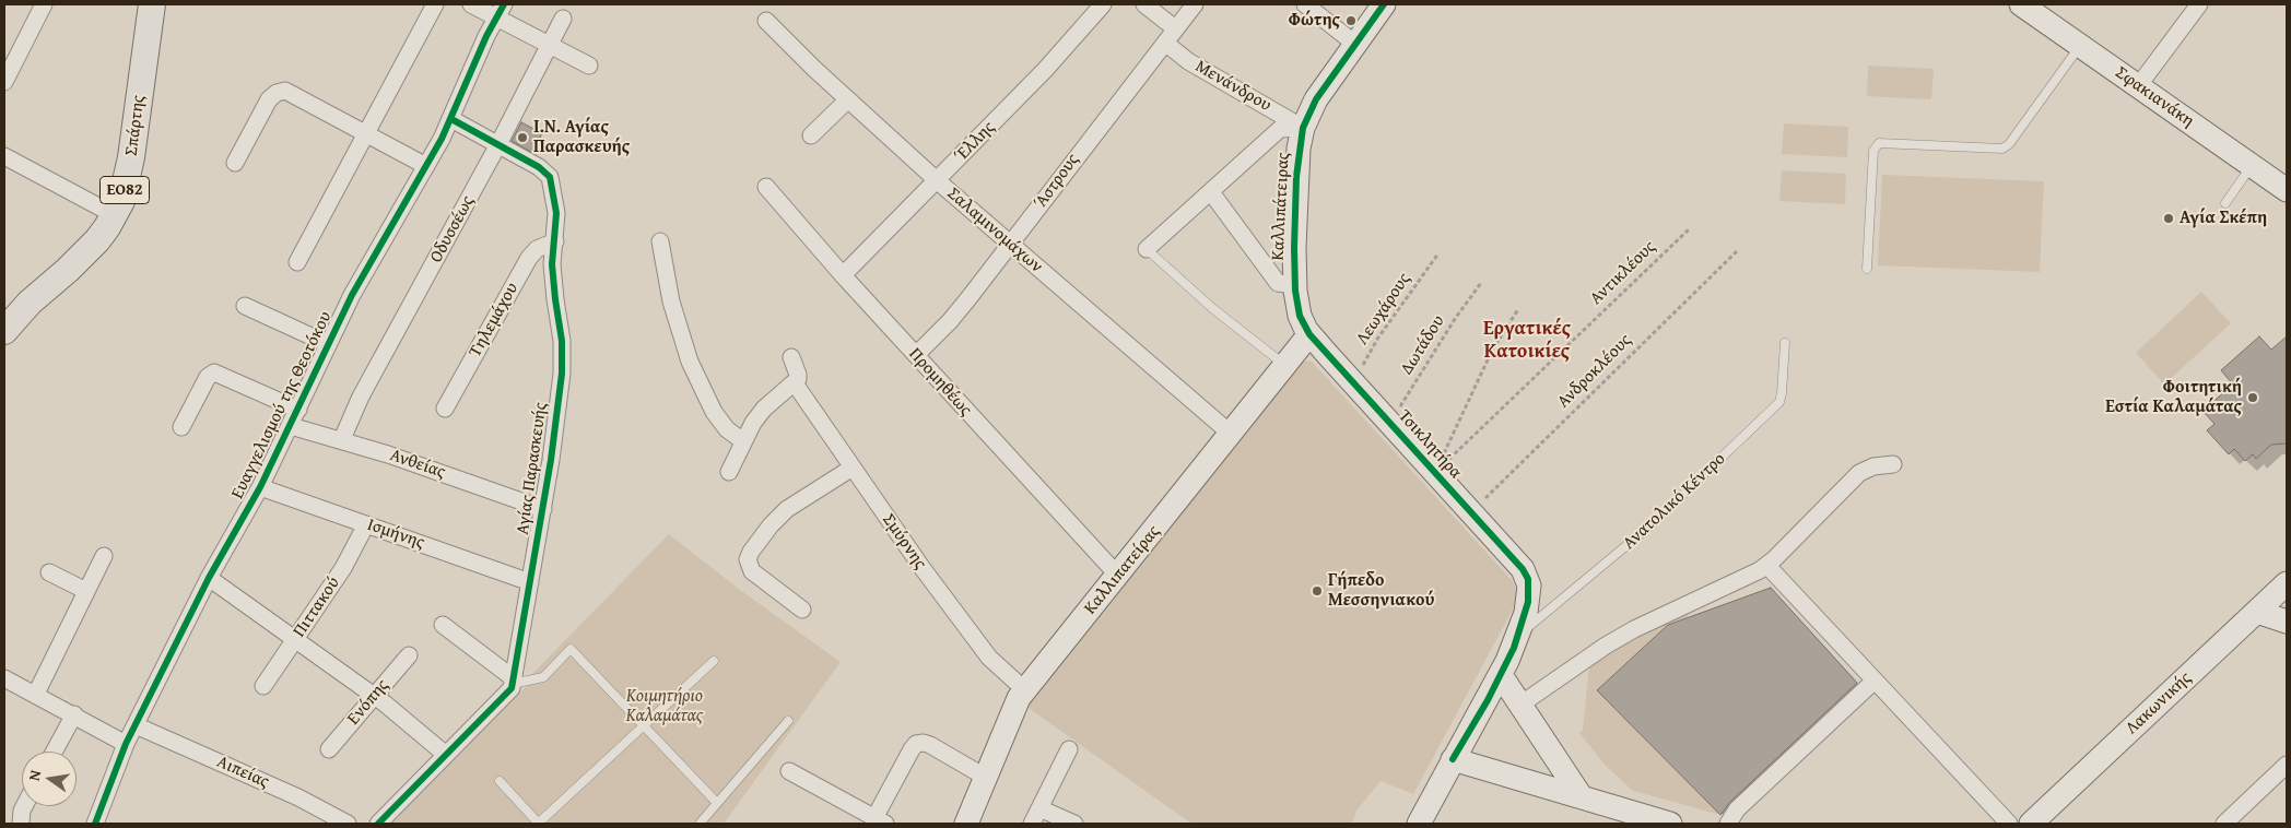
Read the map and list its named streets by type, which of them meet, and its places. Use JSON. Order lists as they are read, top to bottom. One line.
{"streets":{"main road":["Σπάρτης","ΕΟ82"],"street":["Μενάνδρου","Σφακιανάκη","Έλλης","Άστρους","Καλλιπάτειρας","Οδυσσέως","Σαλαμινομάχων","Τηλεμάχου","Προμηθέως","Ευαγγελισμού της Θεοτόκου","Τσικλητήρα","Ανθείας","Αγίας Παρασκευής","Ισμήνης","Σμύρνης","Καλλιπατείρας","Πιττακού","Ενόπης","Λακωνικής","Αιπείας"],"lane":["Ανατολικό Κέντρο"],"path":["Αντικλέους","Λεωχάρους","Δωτάδου","Ανδροκλέους"]},"crossings":[["Μενάνδρου","Άστρους"],["Μενάνδρου","Καλλιπάτειρας"],["Έλλης","Σαλαμινομάχων"],["Έλλης","Προμηθέως"],["Άστρους","Σαλαμινομάχων"],["Άστρους","Προμηθέως"],["Καλλιπάτειρας","Τσικλητήρα"],["Καλλιπάτειρας","Καλλιπατείρας"],["Οδυσσέως","Ανθείας"],["Οδυσσέως","Αγίας Παρασκευής"],["Σαλαμινομάχων","Καλλιπατείρας"],["Αντικλέους","Τσικλητήρα"],["Λεωχάρους","Τσικλητήρα"],["Τηλεμάχου","Αγίας Παρασκευής"],["Δωτάδου","Τσικλητήρα"],["Ανδροκλέους","Τσικλητήρα"],["Προμηθέως","Καλλιπατείρας"],["Ευαγγελισμού της Θεοτόκου","Ανθείας"],["Ευαγγελισμού της Θεοτόκου","Αγίας Παρασκευής"],["Ευαγγελισμού της Θεοτόκου","Ισμήνης"],["Ευαγγελισμού της Θεοτόκου","Αιπείας"],["Τσικλητήρα","Ανατολικό Κέντρο"],["Τσικλητήρα","Καλλιπατείρας"],["Ανθείας","Αγίας Παρασκευής"],["Αγίας Παρασκευής","Ισμήνης"],["Ισμήνης","Πιττακού"],["Σμύρνης","Καλλιπατείρας"]],"districts":["Εργατικές Κατοικίες"],"parks":["Κοιμητήριο Καλαμάτας"],"places":["Φώτης","Ι.Ν. Αγίας Παρασκευής","Αγία Σκέπη","Φοιτητική Εστία Καλαμάτας","Γήπεδο Μεσσηνιακού"],"north":"left"}
